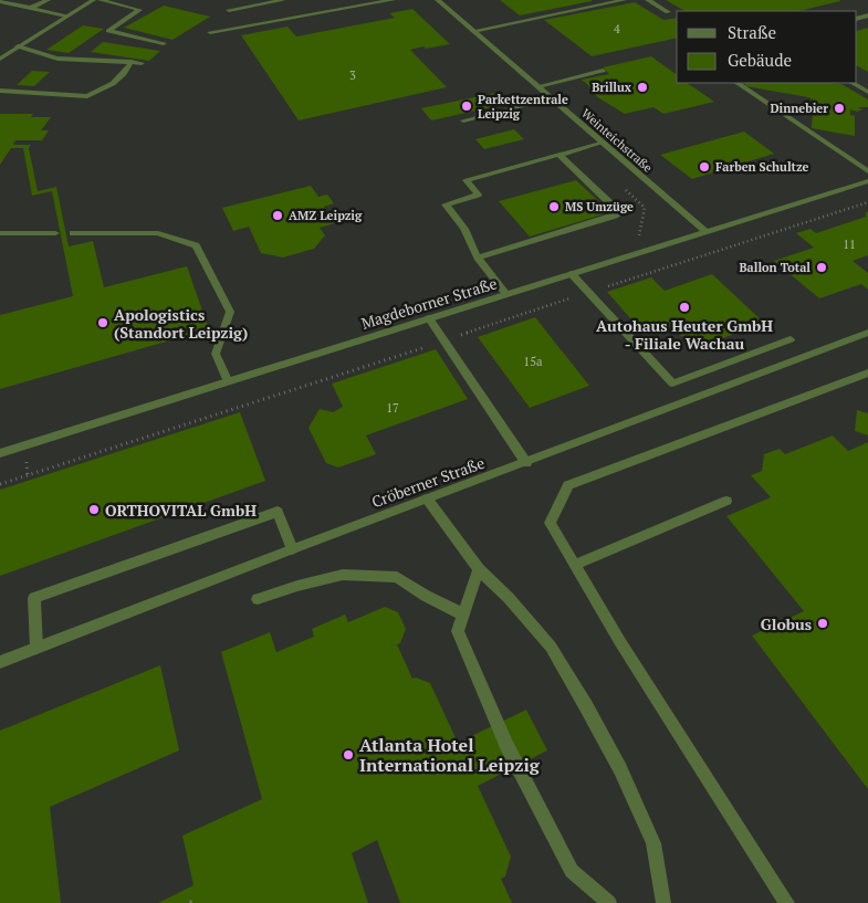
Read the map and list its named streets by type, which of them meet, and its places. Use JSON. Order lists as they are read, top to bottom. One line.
{"streets":{"street":["Weinteichstraße","Magdeborner Straße","Cröberner Straße"]},"crossings":[["Weinteichstraße","Magdeborner Straße"]],"places":["Brillux","Parkettzentrale Leipzig","Dinnebier","Farben Schultze","MS Umzüge","AMZ Leipzig","Ballon Total","Autohaus Heuter GmbH - Filiale Wachau","Apologistics (Standort Leipzig)","ORTHOVITAL GmbH","Globus","Atlanta Hotel International Leipzig"],"house_numbers":["4","3","11","15a","17"],"legend":["Straße","Gebäude"]}
